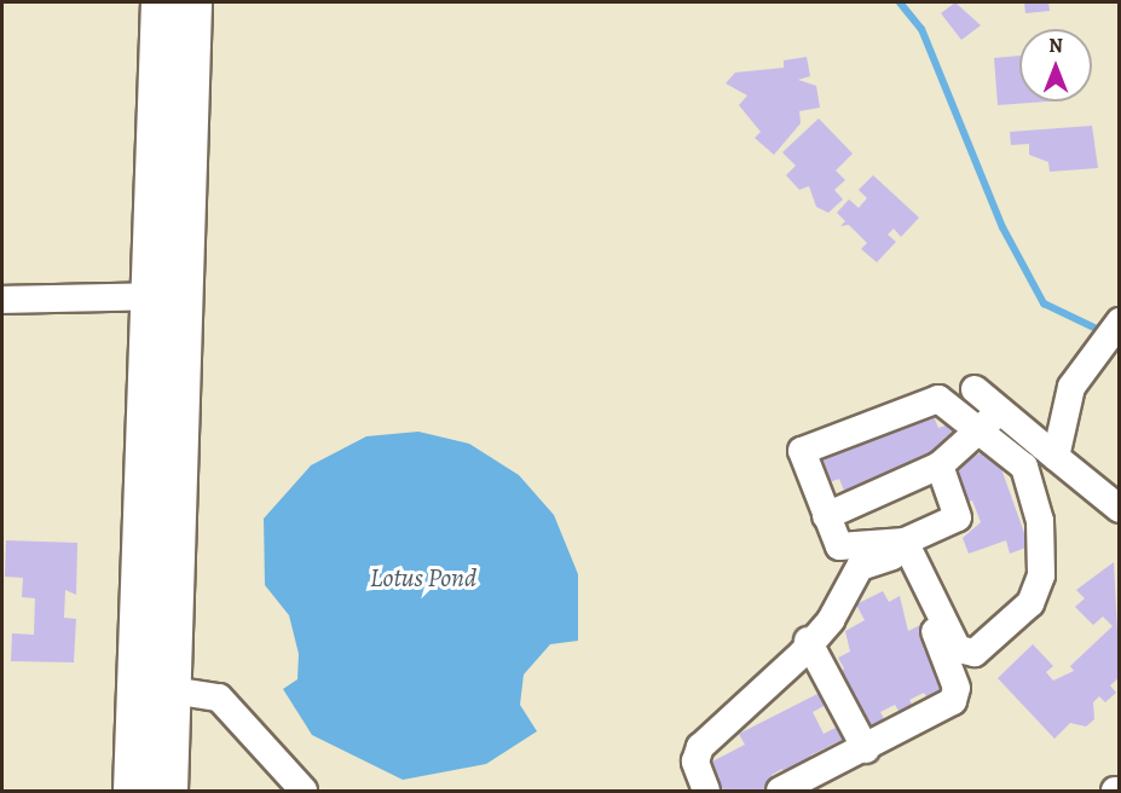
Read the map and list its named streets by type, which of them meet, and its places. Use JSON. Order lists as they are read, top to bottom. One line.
{"water":["Lotus Pond"],"north":"top"}
